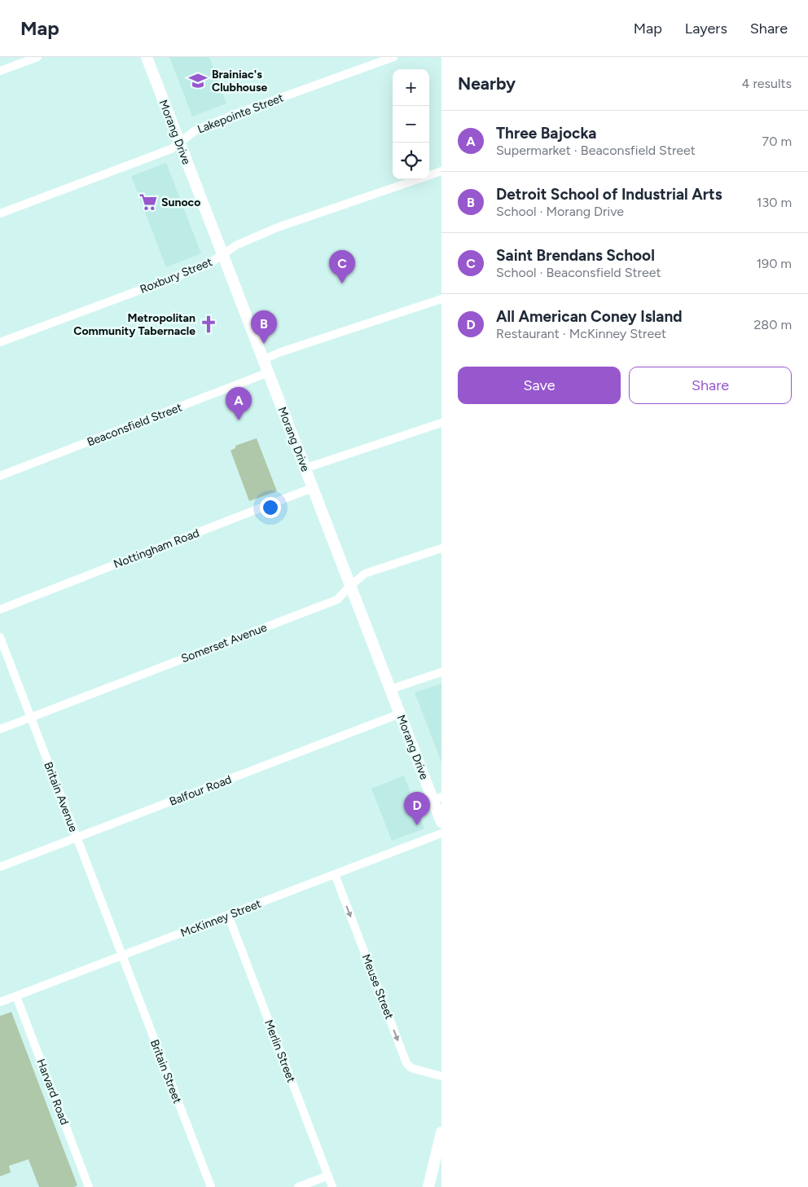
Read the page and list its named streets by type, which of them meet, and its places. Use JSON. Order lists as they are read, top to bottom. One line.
{"streets":{"street":["Lakepointe Street","Morang Drive","Roxbury Street","Beaconsfield Street","Nottingham Road","Somerset Avenue","Balfour Road","Britain Avenue","McKinney Street","Meuse Street","Merlin Street","Britain Street","Harvard Road"]},"crossings":[["Lakepointe Street","Morang Drive"],["Morang Drive","Roxbury Street"],["Morang Drive","Beaconsfield Street"],["Morang Drive","Nottingham Road"],["Morang Drive","Somerset Avenue"],["Morang Drive","Balfour Road"],["Somerset Avenue","Britain Avenue"],["Balfour Road","Britain Avenue"],["Britain Avenue","McKinney Street"],["Britain Avenue","Britain Street"],["McKinney Street","Meuse Street"],["McKinney Street","Merlin Street"],["McKinney Street","Britain Street"],["McKinney Street","Harvard Road"]],"one_way":["Meuse Street"],"places":{"school or university":["Brainiac's Clubhouse"],"supermarket":["Sunoco"],"church":["Metropolitan Community Tabernacle"]},"page":{"header":"Map","nav":["Map","Layers","Share"],"heading":["Nearby","4 results"],"map_buttons":["+","−"],"list":[{"mark":"A","name":"Three Bajocka","note":"Supermarket · Beaconsfield Street","value":"70 m"},{"mark":"B","name":"Detroit School of Industrial Arts","note":"School · Morang Drive","value":"130 m"},{"mark":"C","name":"Saint Brendans School","note":"School · Beaconsfield Street","value":"190 m"},{"mark":"D","name":"All American Coney Island","note":"Restaurant · McKinney Street","value":"280 m"}],"pins":["C","B","A","D"],"buttons":["Save","Share"]}}
